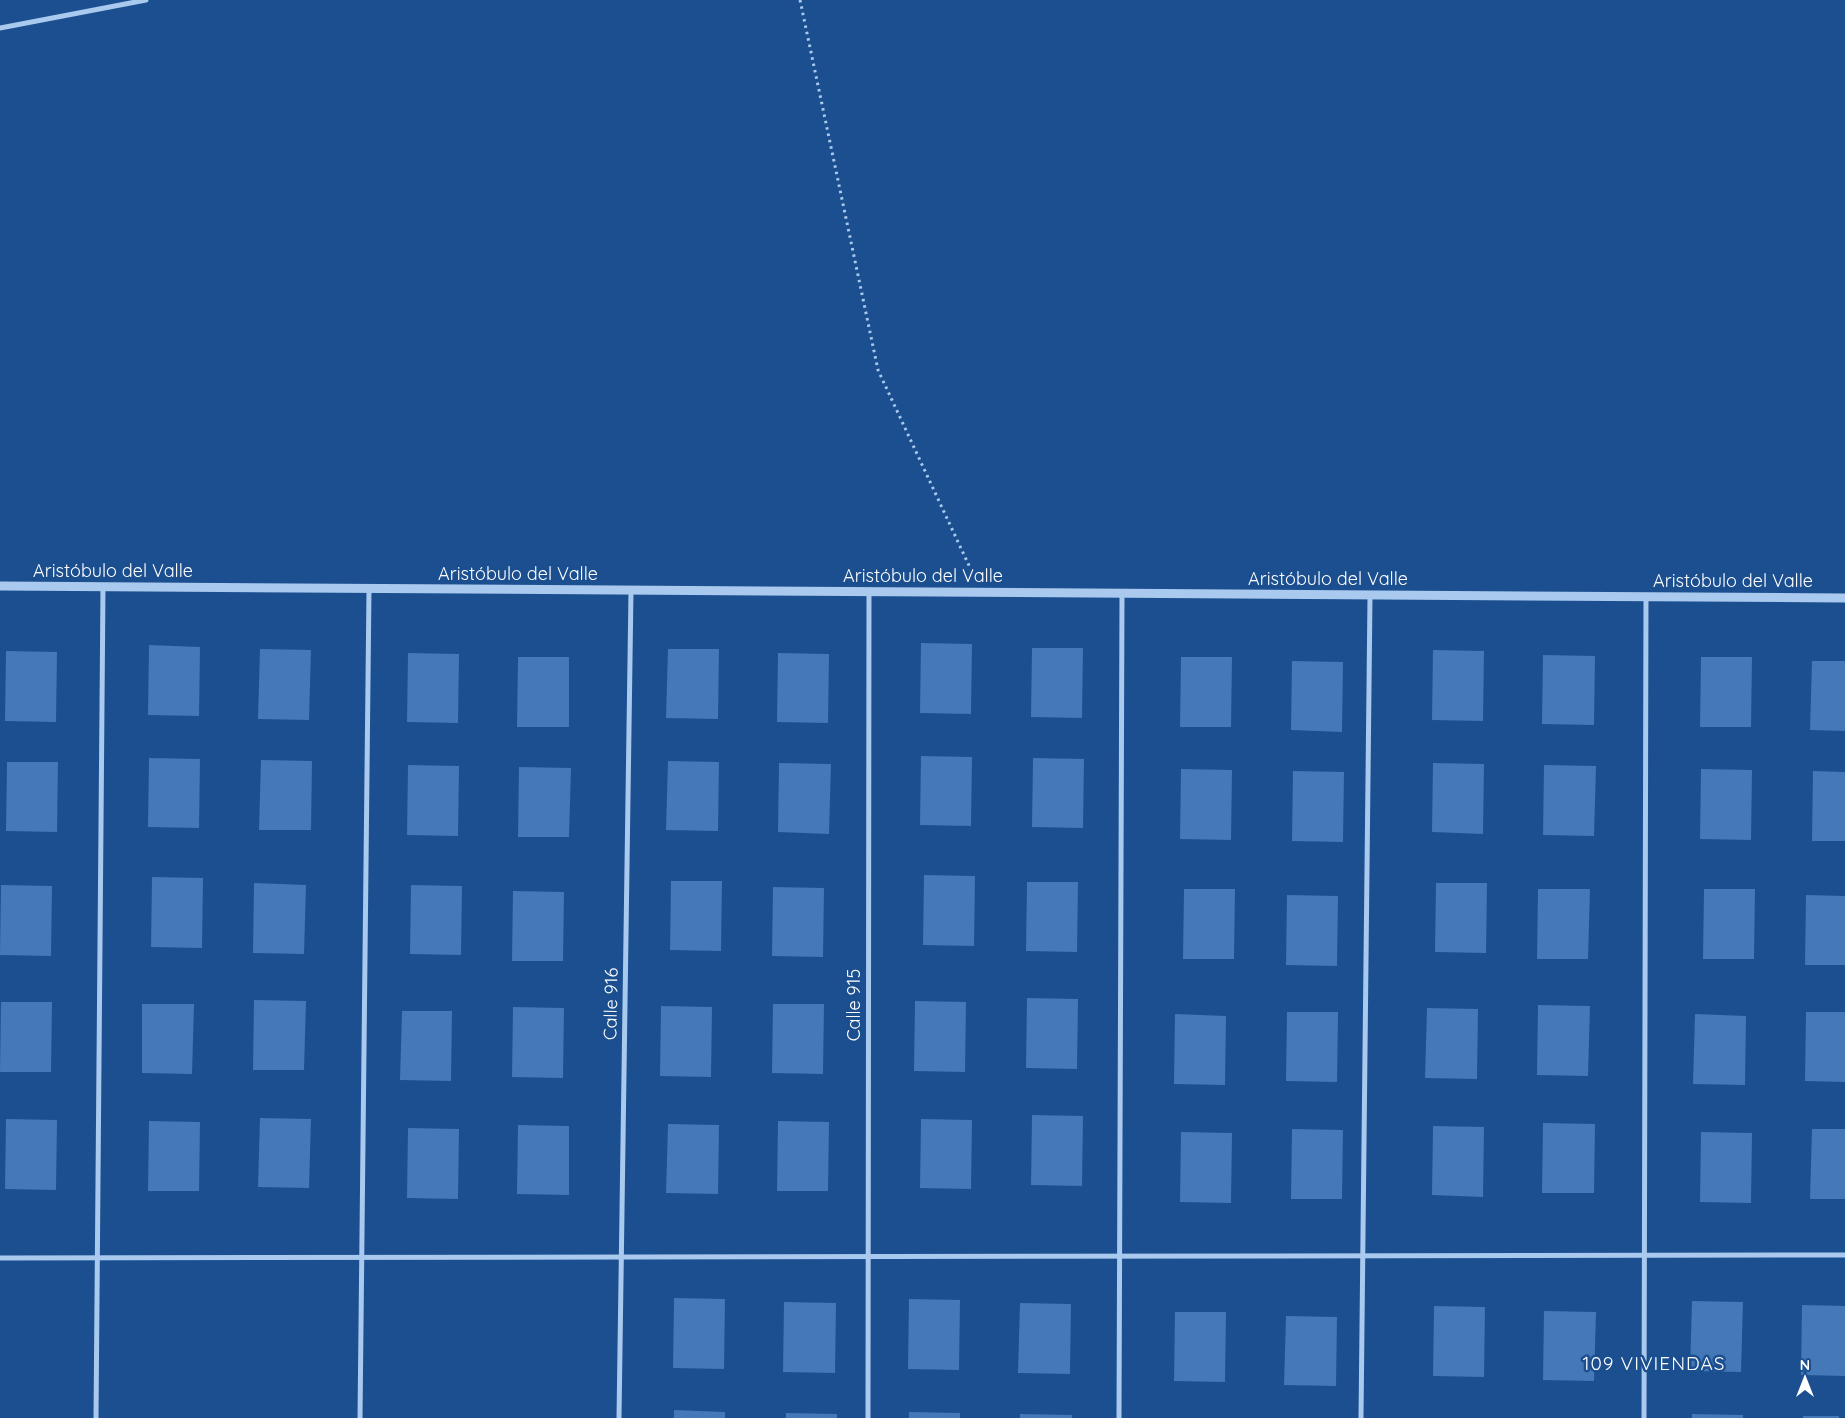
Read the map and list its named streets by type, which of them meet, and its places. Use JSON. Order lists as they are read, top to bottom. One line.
{"streets":{"street":["Aristóbulo del Valle","Calle 916","Calle 915"]},"crossings":[["Aristóbulo del Valle","Calle 916"],["Aristóbulo del Valle","Calle 915"]],"districts":["109 VIVIENDAS"],"north":"top"}
